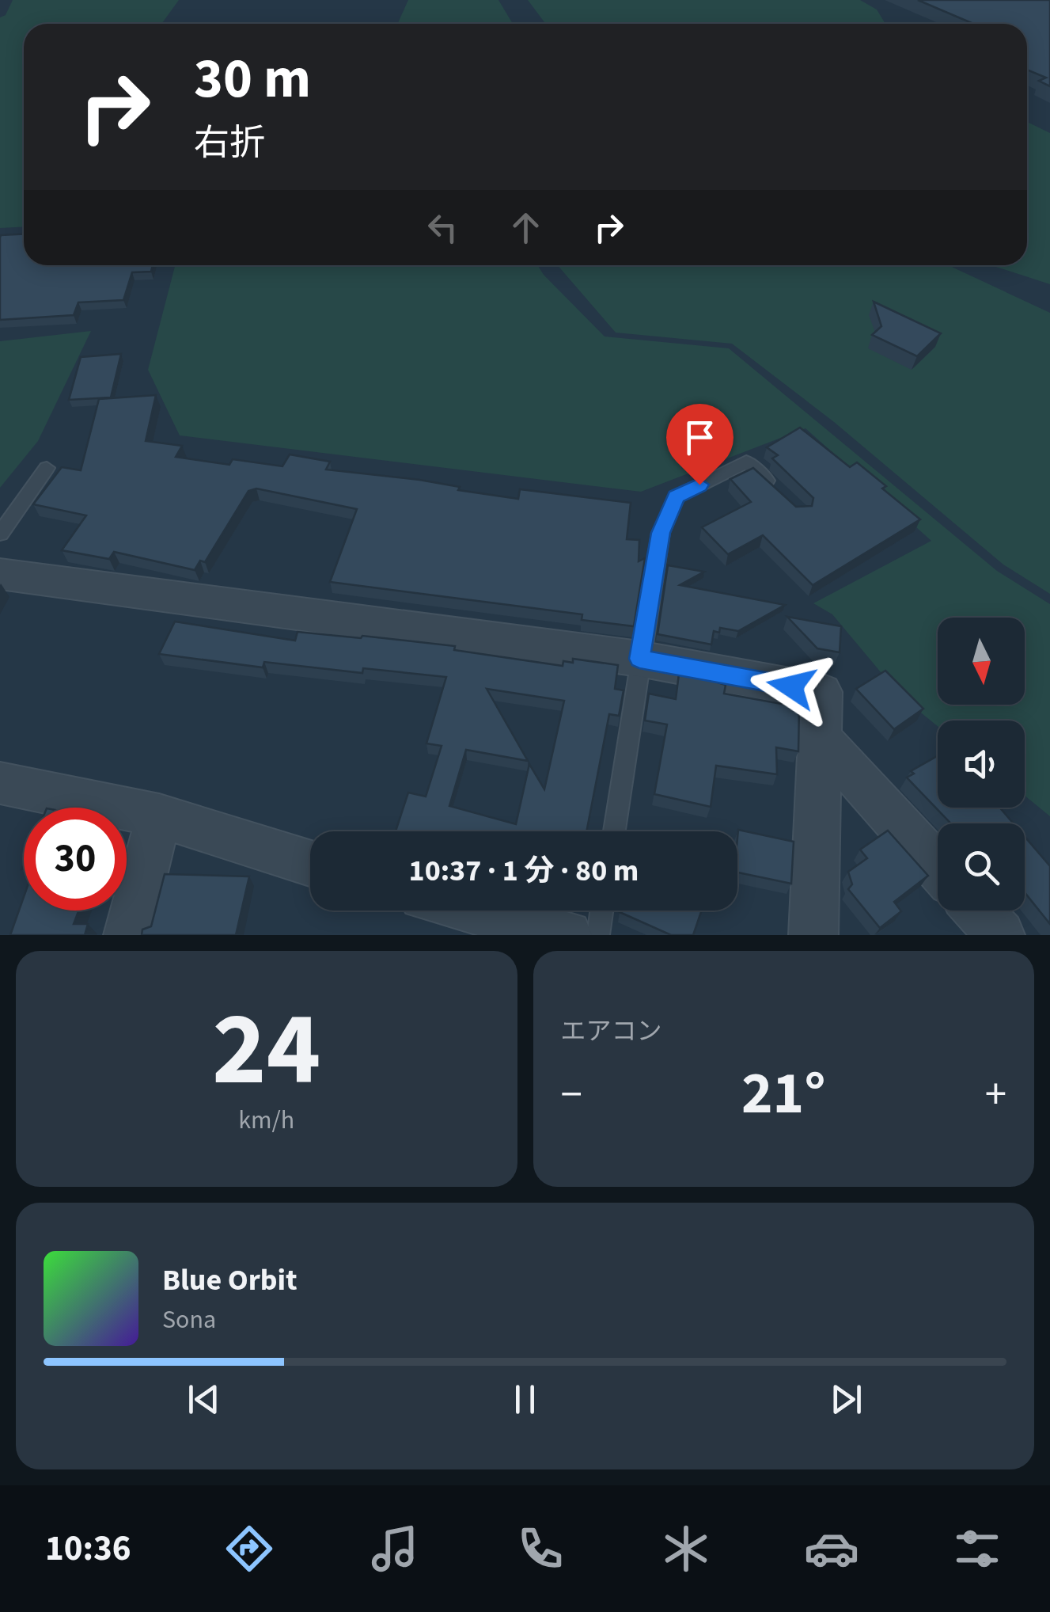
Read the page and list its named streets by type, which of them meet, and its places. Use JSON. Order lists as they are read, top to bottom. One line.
{"north":"bottom","page":{"turn":["30 m","右折"],"limit":"30","trip":"10:37 · 1 分 · 80 m","tile":[["24","km/h"],"エアコン"],"heat":["−","21°","+"],"song":["Blue Orbit","Sona"],"tabs":"10:36"}}
